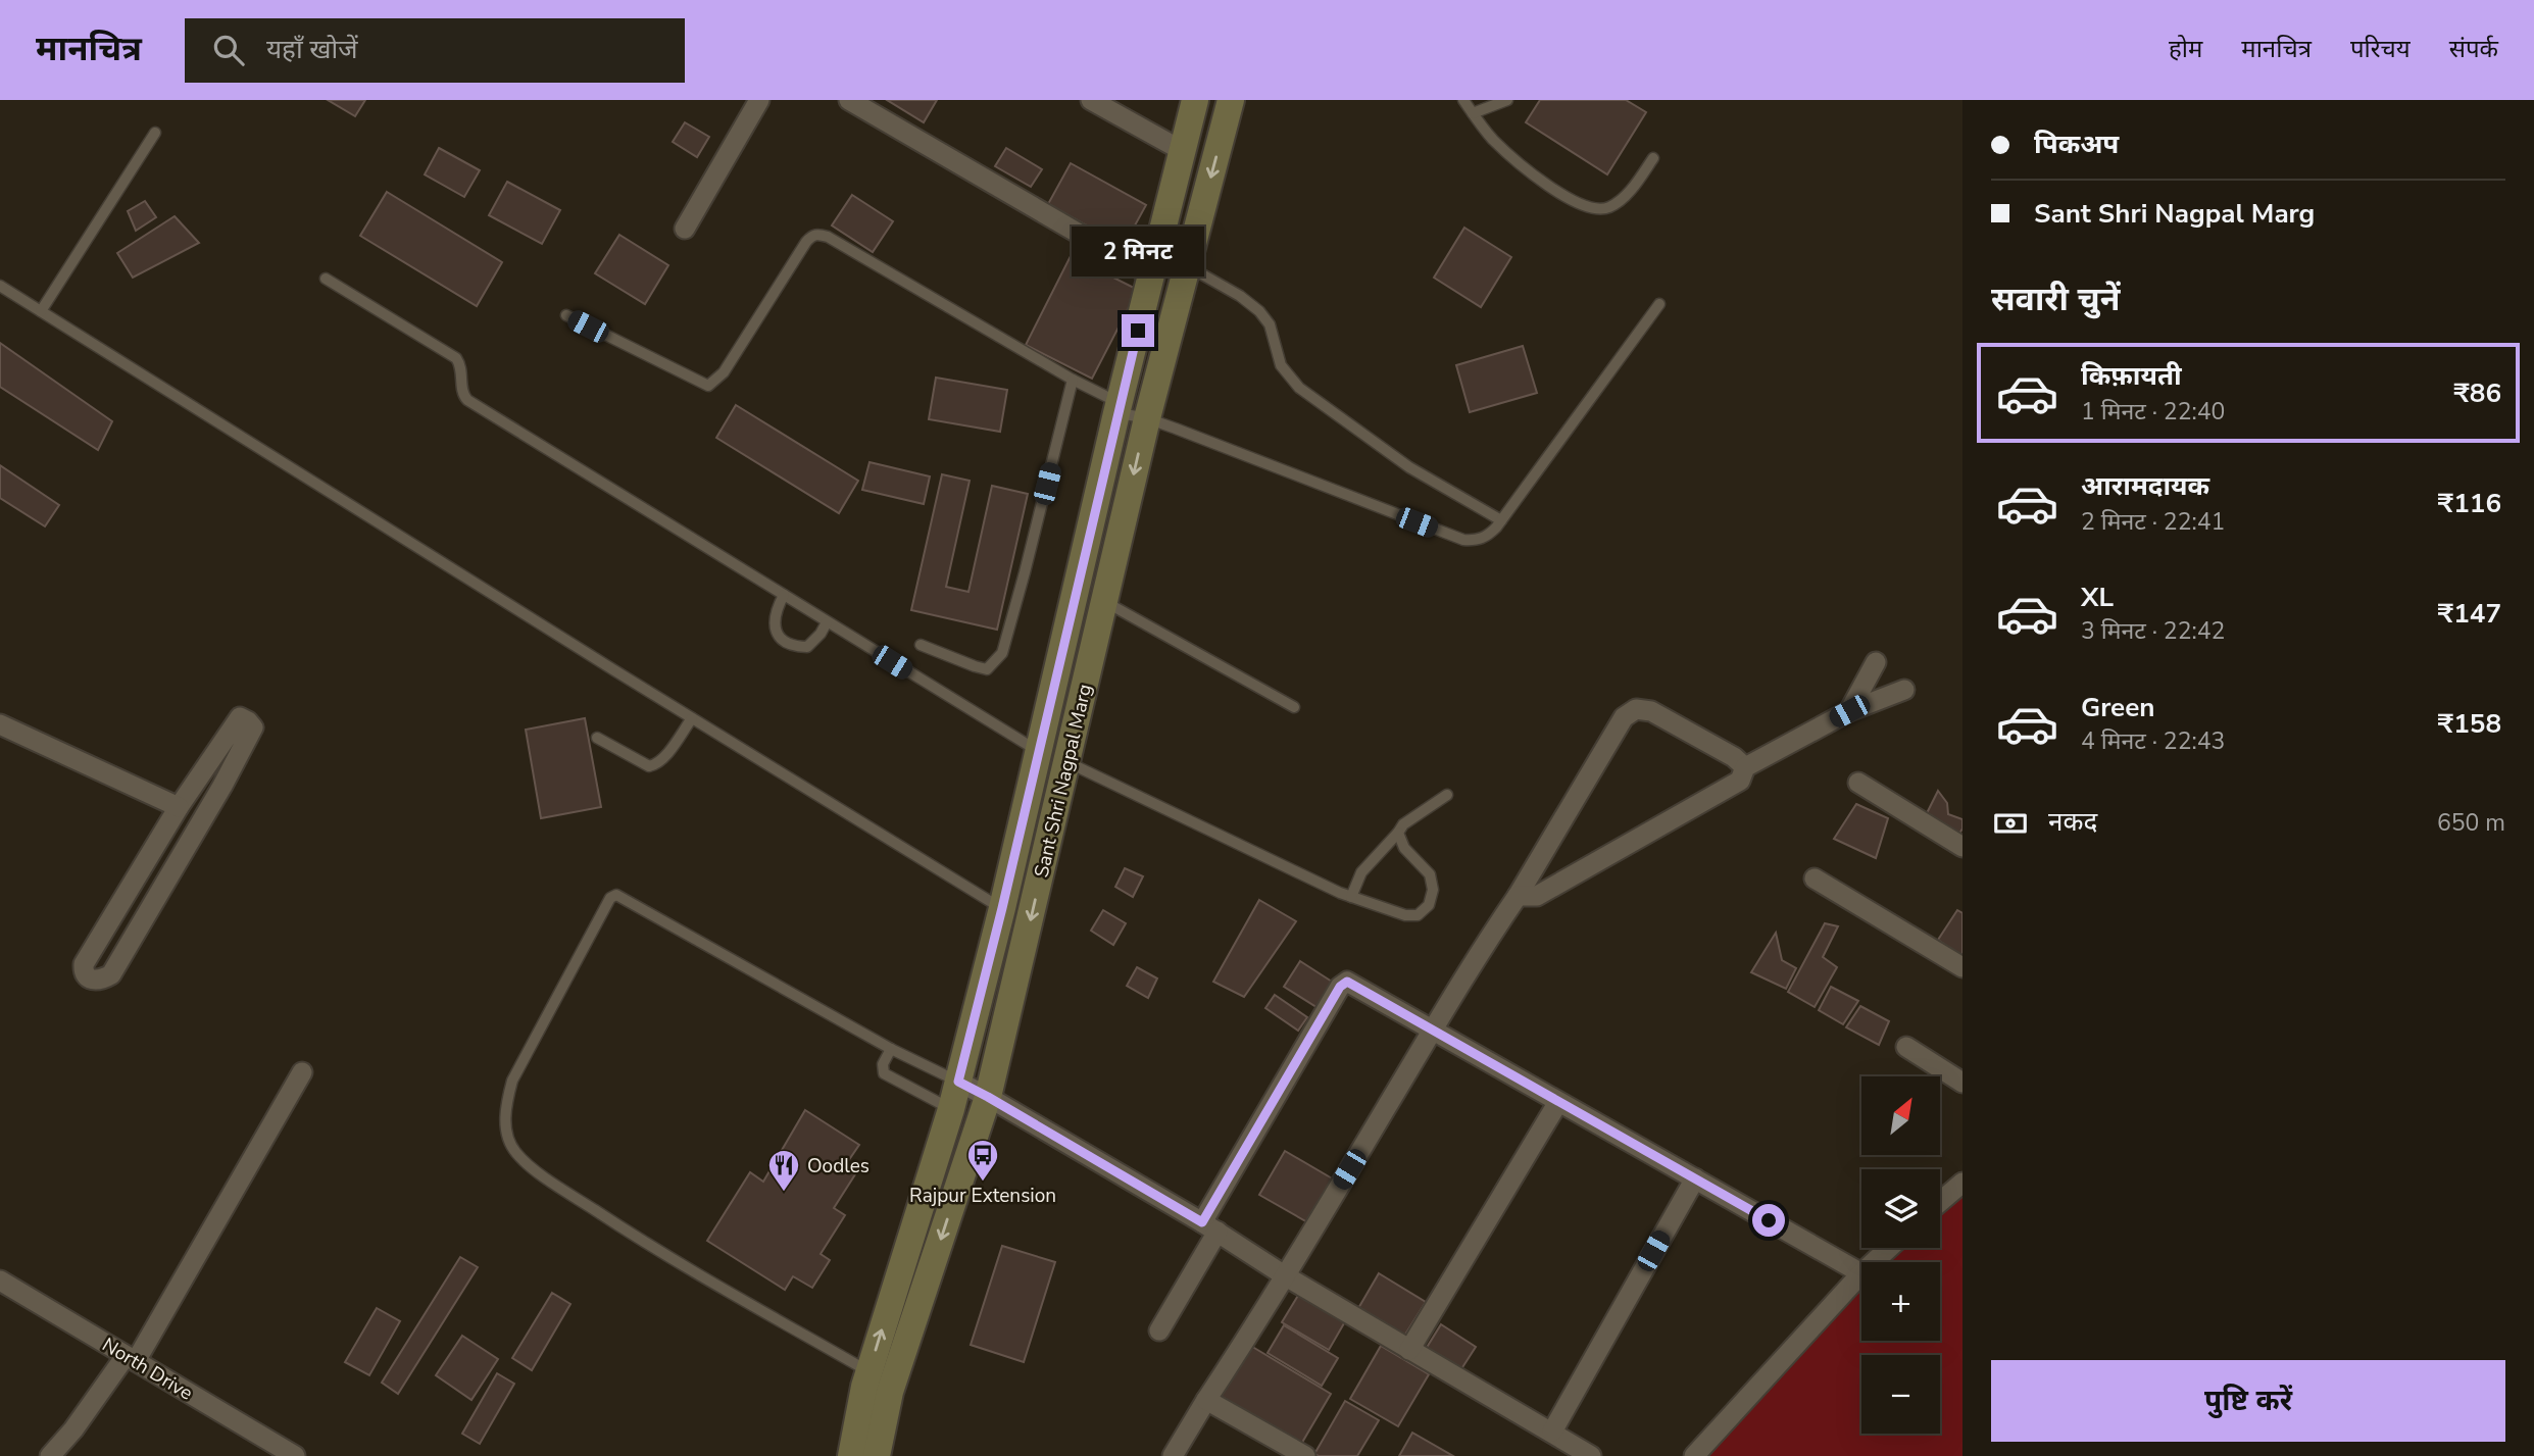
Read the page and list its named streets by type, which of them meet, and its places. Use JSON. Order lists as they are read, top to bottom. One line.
{"streets":{"main road":["Sant Shri Nagpal Marg"],"street":["North Drive"]},"places":{"bus stop":["Rajpur Extension"],"restaurant":["Oodles"]},"north":"top right","page":{"header":"मानचित्र","search":"यहाँ खोजें","nav":["होम","मानचित्र","परिचय","संपर्क"],"banner":["पिकअप","Sant Shri Nagpal Marg"],"bubble":"2 मिनट","heading":"सवारी चुनें","list":[{"name":"किफ़ायती","note":"1 मिनट · 22:40","value":"₹86"},{"name":"आरामदायक","note":"2 मिनट · 22:41","value":"₹116"},{"name":"XL","note":"3 मिनट · 22:42","value":"₹147"},{"name":"Green","note":"4 मिनट · 22:43","value":"₹158"}],"pay":["नकद","650 m"],"map_buttons":["+","−"],"buttons":"पुष्टि करें"}}
